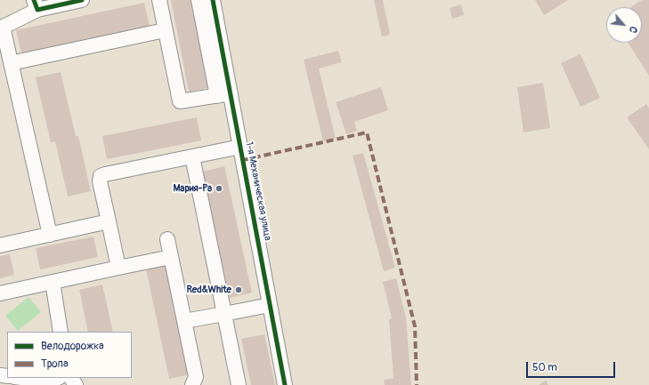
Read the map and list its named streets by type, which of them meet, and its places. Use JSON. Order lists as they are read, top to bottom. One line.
{"streets":{"street":["1-я Механическая улица"]},"places":["Мария-Ра","Red&White"],"legend":["Велодорожка","Тропа"],"scale_bar":"50 m","north":"bottom right"}
